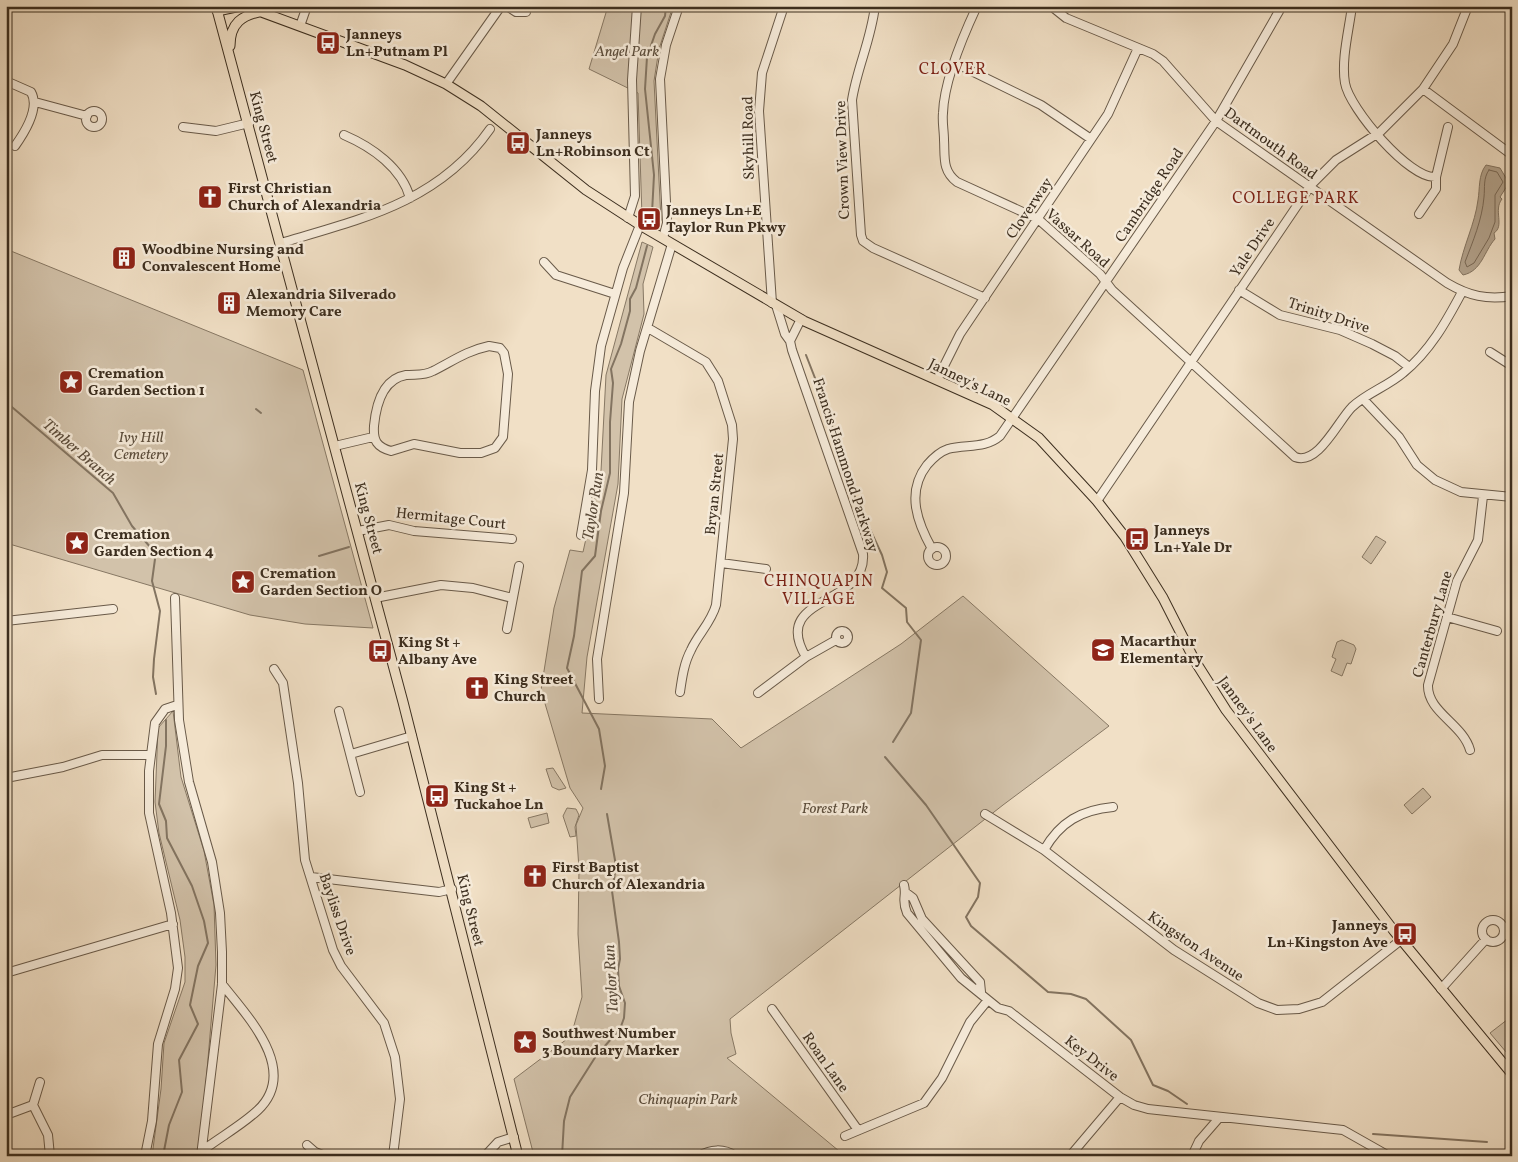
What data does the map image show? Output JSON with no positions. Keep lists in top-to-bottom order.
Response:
{
  "streets": {
    "main road": ["King Street", "Janney's Lane"],
    "street": [
      "Skyhill Road",
      "Dartmouth Road",
      "Crown View Drive",
      "Cambridge Road",
      "Cloverway",
      "Vassar Road",
      "Yale Drive",
      "Trinity Drive",
      "Francis Hammond Parkway",
      "Bryan Street",
      "Hermitage Court",
      "Canterbury Lane",
      "Bayliss Drive",
      "Kingston Avenue",
      "Key Drive",
      "Roan Lane"
    ]
  },
  "crossings": [
    ["King Street", "Janney's Lane"],
    ["King Street", "Hermitage Court"],
    ["Skyhill Road", "Janney's Lane"],
    ["Skyhill Road", "Francis Hammond Parkway"],
    ["Dartmouth Road", "Cambridge Road"],
    ["Dartmouth Road", "Cloverway"],
    ["Dartmouth Road", "Yale Drive"],
    ["Crown View Drive", "Cloverway"],
    ["Cambridge Road", "Vassar Road"],
    ["Cambridge Road", "Janney's Lane"],
    ["Cloverway", "Vassar Road"],
    ["Cloverway", "Janney's Lane"],
    ["Vassar Road", "Yale Drive"],
    ["Yale Drive", "Trinity Drive"],
    ["Yale Drive", "Janney's Lane"],
    ["Janney's Lane", "Francis Hammond Parkway"],
    ["Janney's Lane", "Kingston Avenue"]
  ],
  "districts": ["CLOVER", "COLLEGE PARK", "CHINQUAPIN VILLAGE"],
  "water": ["Timber Branch", "Taylor Run"],
  "parks": [
    "Angel Park",
    "Ivy Hill Cemetery",
    "Forest Park",
    "Chinquapin Park"
  ],
  "places": {
    "bus stop": [
      "Janneys Ln+Putnam Pl",
      "Janneys Ln+Robinson Ct",
      "Janneys Ln+E Taylor Run Pkwy",
      "Janneys Ln+Yale Dr",
      "King St + Albany Ave",
      "King St + Tuckahoe Ln",
      "Janneys Ln+Kingston Ave"
    ],
    "church": ["First Christian Church of Alexandria", "King Street Church", "First Baptist Church of Alexandria"],
    "building": ["Woodbine Nursing and Convalescent Home", "Alexandria Silverado Memory Care"],
    "place": [
      "Cremation Garden Section 1",
      "Cremation Garden Section 4",
      "Cremation Garden Section O",
      "Southwest Number 3 Boundary Marker"
    ],
    "school or university": ["Macarthur Elementary"]
  }
}
